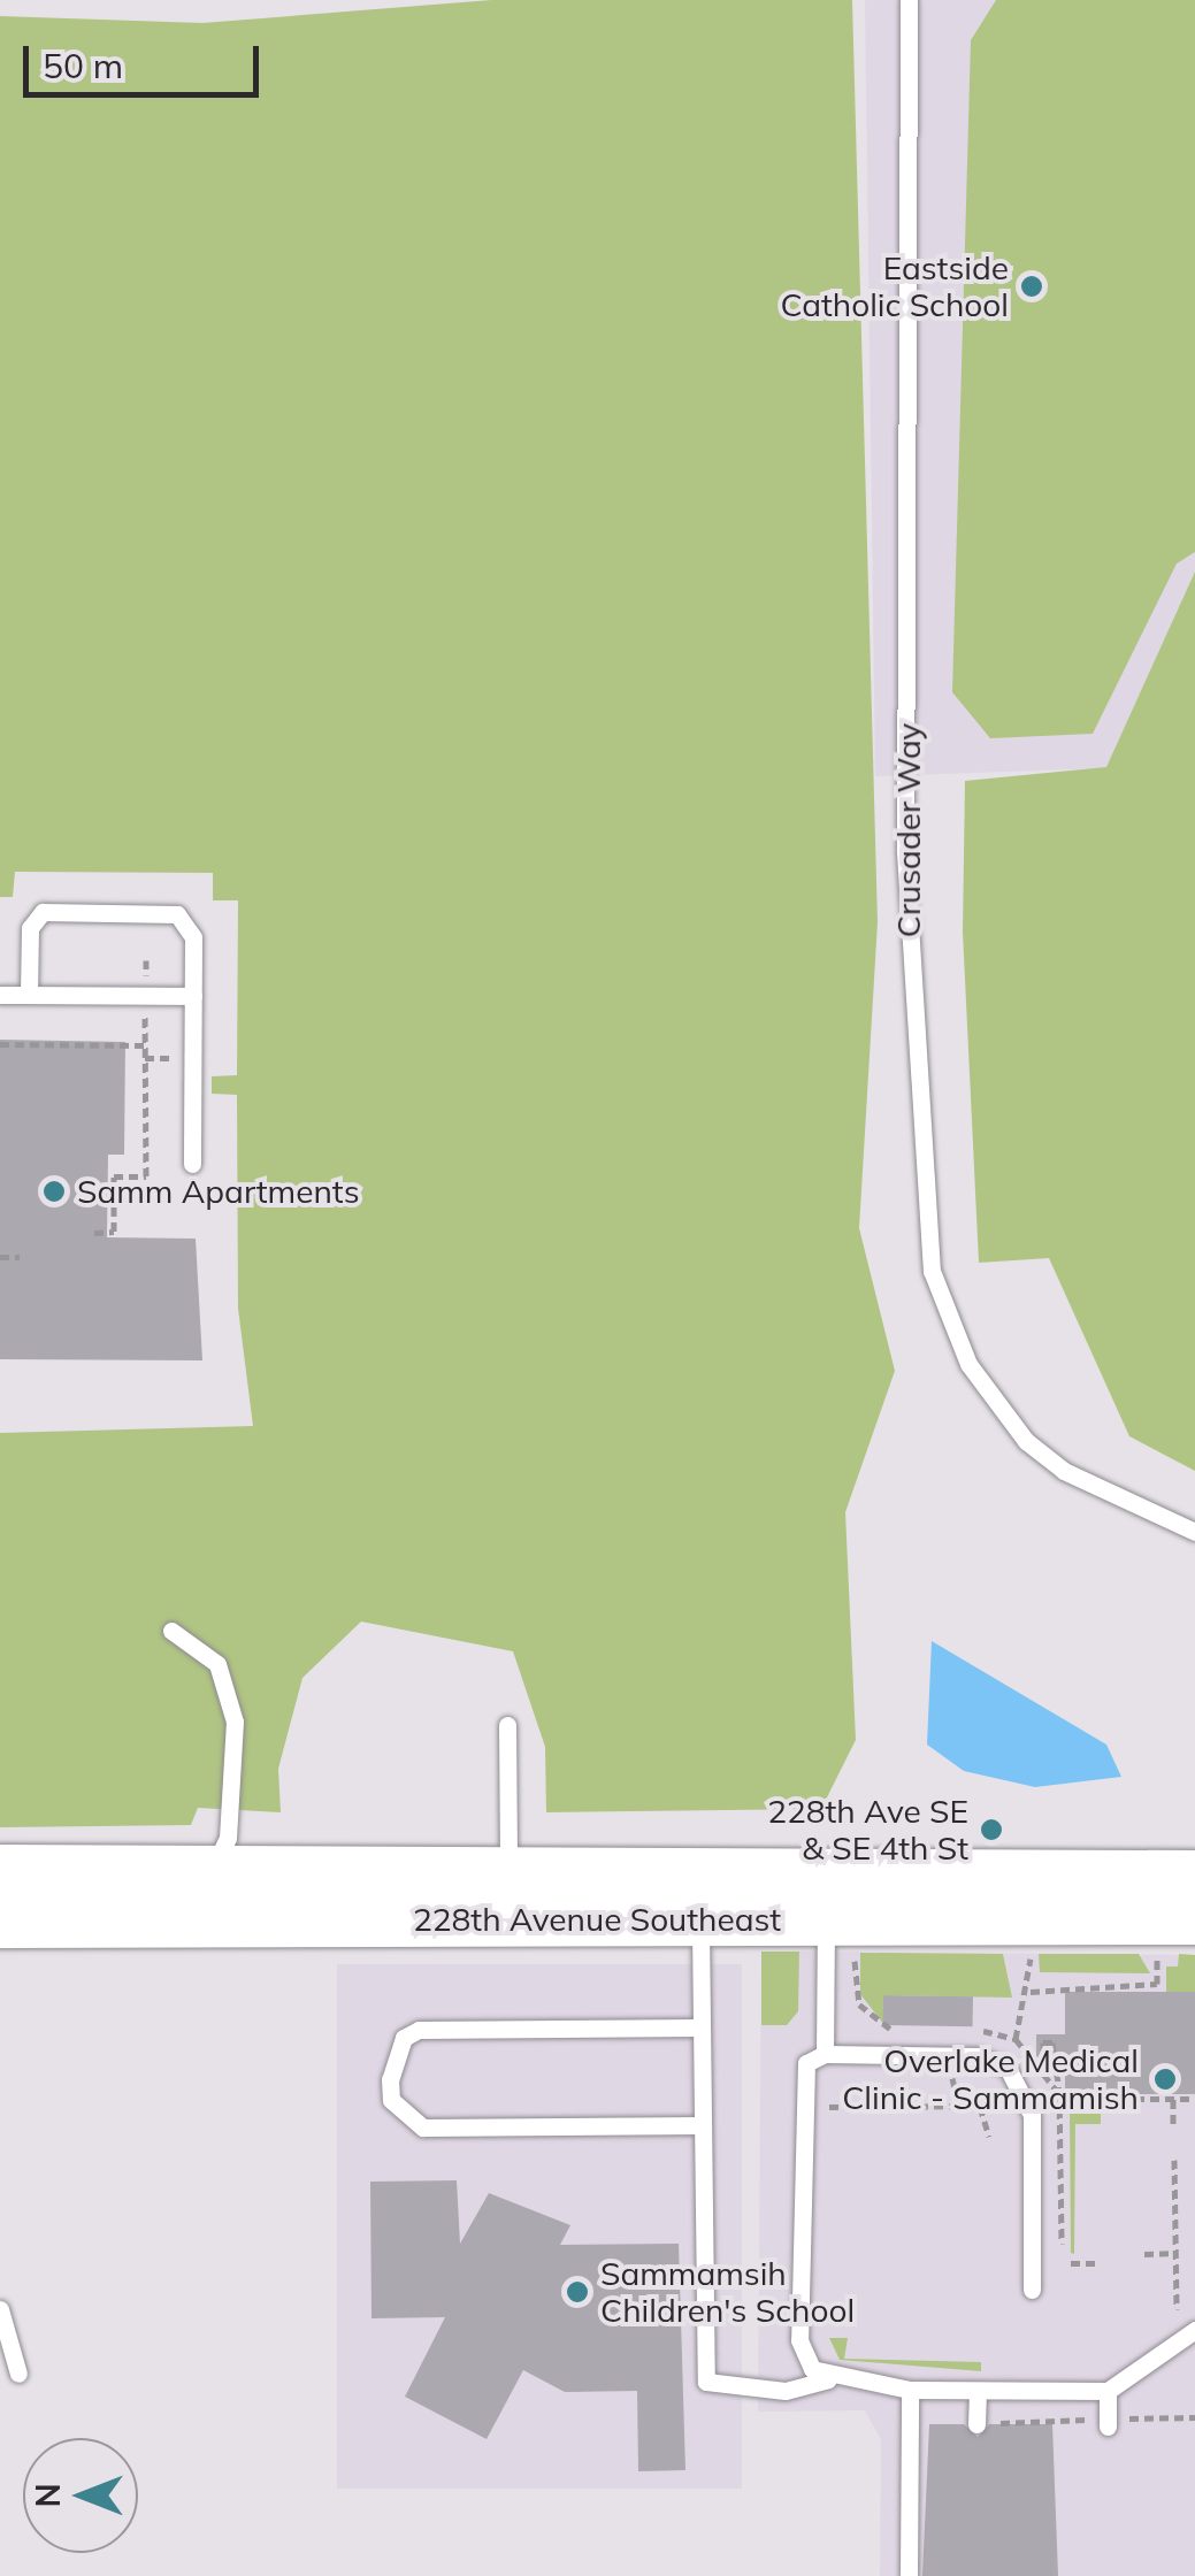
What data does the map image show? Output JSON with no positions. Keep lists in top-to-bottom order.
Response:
{
  "streets": {
    "main road": ["228th Avenue Southeast"],
    "lane": ["Crusader Way"]
  },
  "places": [
    "Eastside Catholic School",
    "Samm Apartments",
    "228th Ave SE & SE 4th St",
    "Overlake Medical Clinic - Sammamish",
    "Sammamsih Children's School"
  ],
  "scale_bar": "50 m",
  "north": "left"
}
